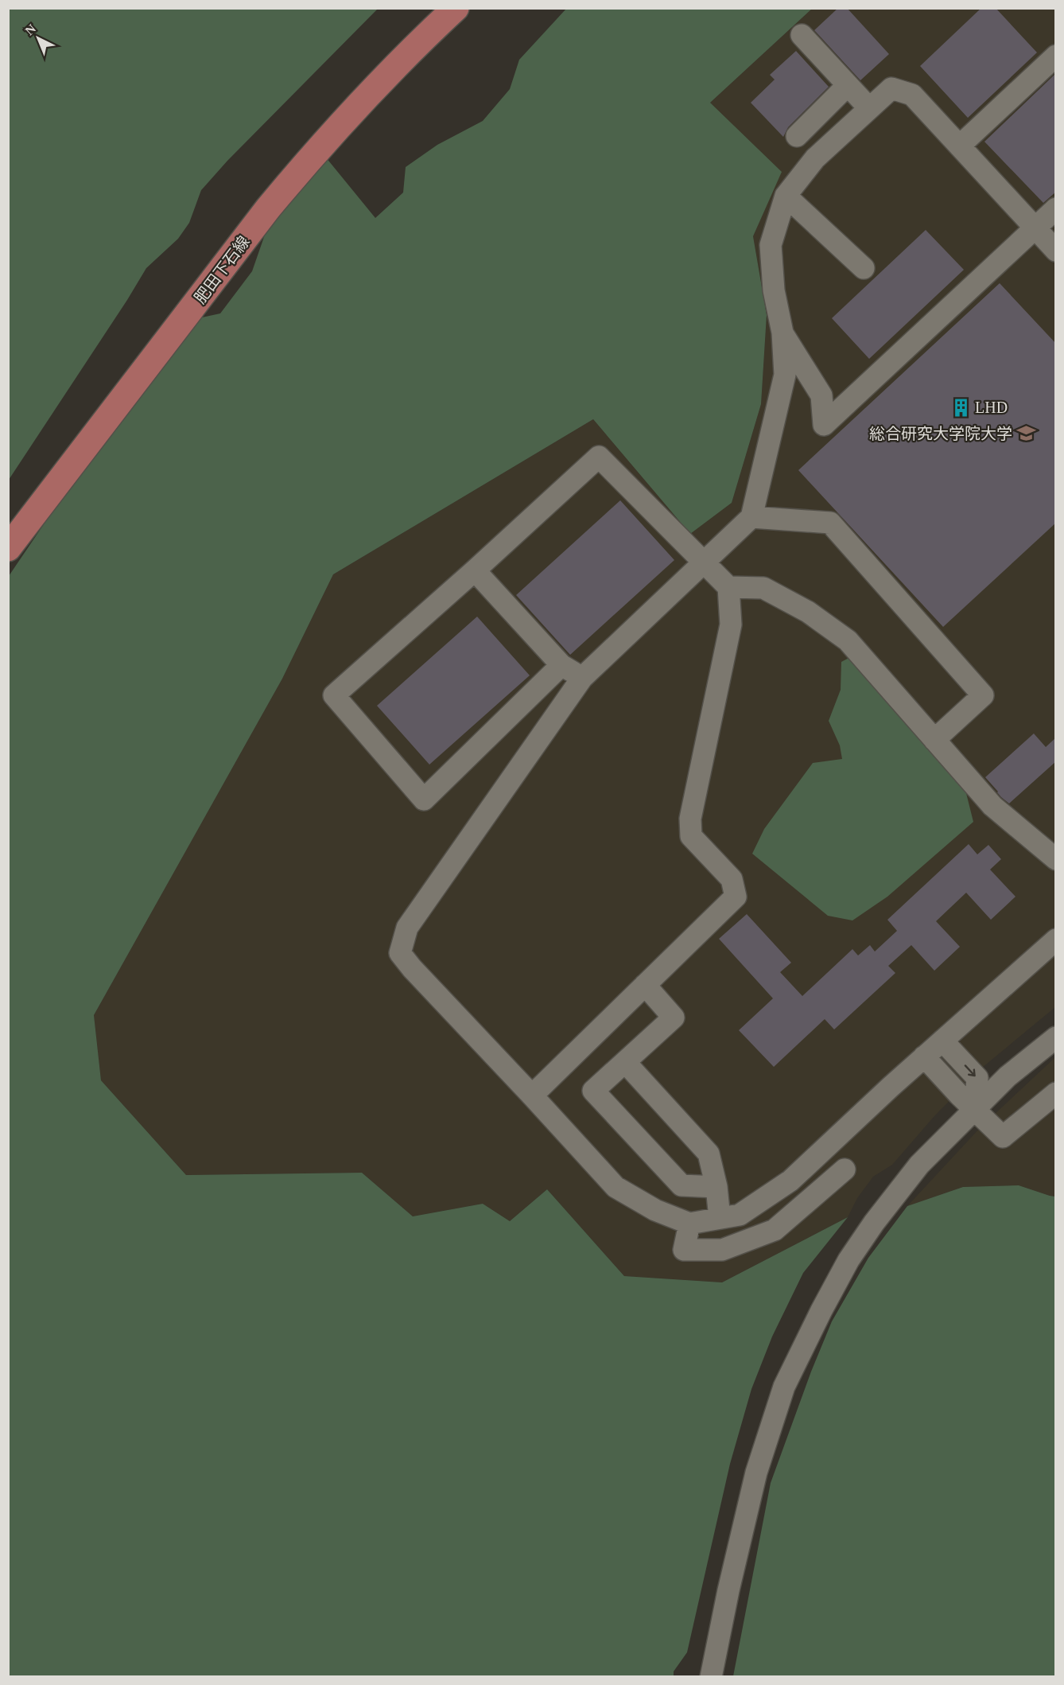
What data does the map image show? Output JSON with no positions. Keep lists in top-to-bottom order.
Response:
{
  "streets": {
    "main road": ["肥田下石線"]
  },
  "places": {
    "building": ["LHD"],
    "school or university": ["総合研究大学院大学"]
  },
  "north": "top left"
}
